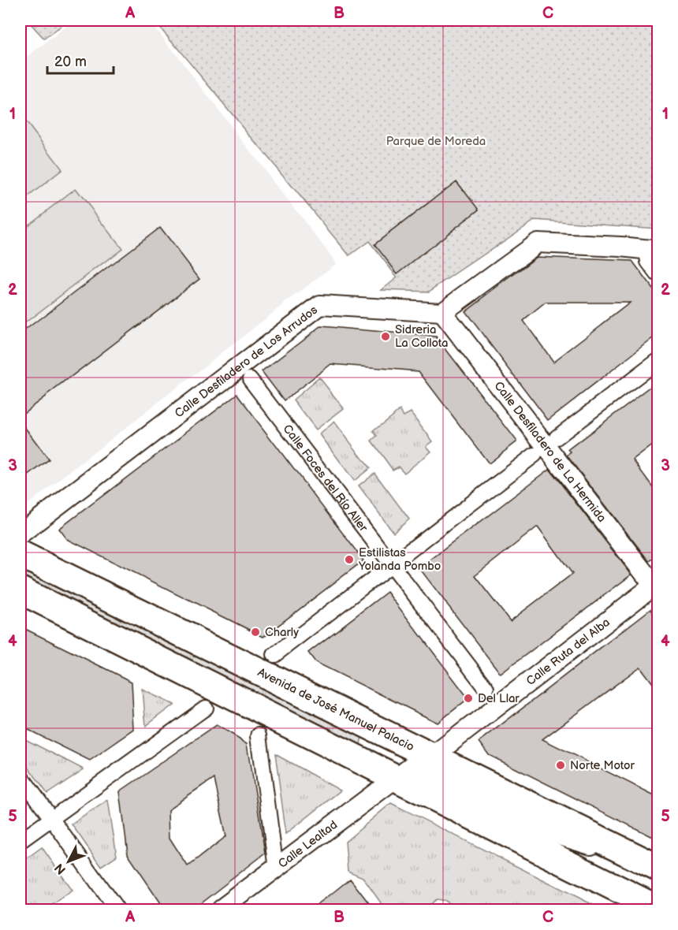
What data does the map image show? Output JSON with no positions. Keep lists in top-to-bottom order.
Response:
{
  "streets": {
    "main road": ["Avenida de José Manuel Palacio"],
    "street": [
      "Calle Desfiladero de Los Arrudos",
      "Calle Desfiladero de La Hermida",
      "Calle Foces del Río Aller",
      "Calle Ruta del Alba",
      "Calle Lealtad"
    ]
  },
  "crossings": [
    ["Calle Desfiladero de Los Arrudos", "Calle Desfiladero de La Hermida"],
    ["Calle Desfiladero de La Hermida", "Calle Ruta del Alba"],
    ["Calle Ruta del Alba", "Avenida de José Manuel Palacio"],
    ["Avenida de José Manuel Palacio", "Calle Lealtad"]
  ],
  "parks": ["Parque de Moreda"],
  "places": [
    "Sidreria La Collota",
    "Estilistas Yolanda Pombo",
    "Charly",
    "Del Llar",
    "Norte Motor"
  ],
  "scale_bar": "20 m",
  "north": "bottom left",
  "grid": {
    "columns": ["A", "B", "C"],
    "rows": [
      "1",
      "2",
      "3",
      "4",
      "5"
    ]
  }
}
